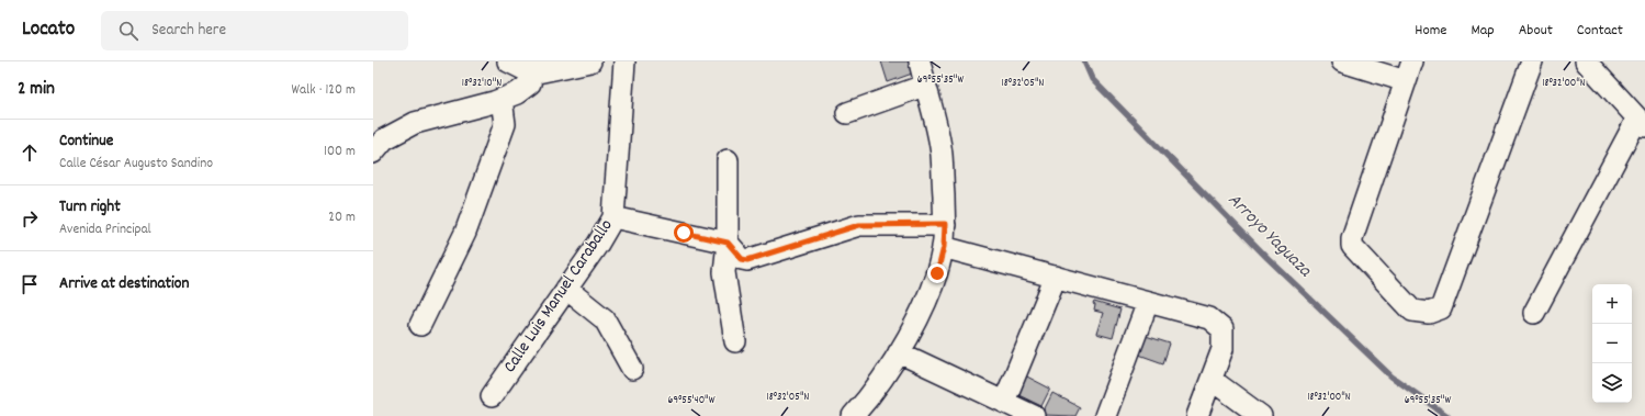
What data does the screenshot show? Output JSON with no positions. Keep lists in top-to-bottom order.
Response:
{
  "streets": {
    "street": ["Calle Luis Manuel Caraballo"]
  },
  "water": ["Arroyo Yaguaza"],
  "page": {
    "header": "Locato",
    "search": "Search here",
    "nav": [
      "Home",
      "Map",
      "About",
      "Contact"
    ],
    "heading": ["2 min", "Walk · 120 m"],
    "list": [
      ["Continue", "Calle César Augusto Sandino", "100 m"],
      ["Turn right", "Avenida Principal", "20 m"],
      "Arrive at destination"
    ],
    "map_buttons": ["+", "−"]
  },
  "coordinates": [
    "69°55'35\"W",
    "18°32'10\"N",
    "18°32'05\"N",
    "18°32'00\"N",
    "69°55'40\"W"
  ]
}
